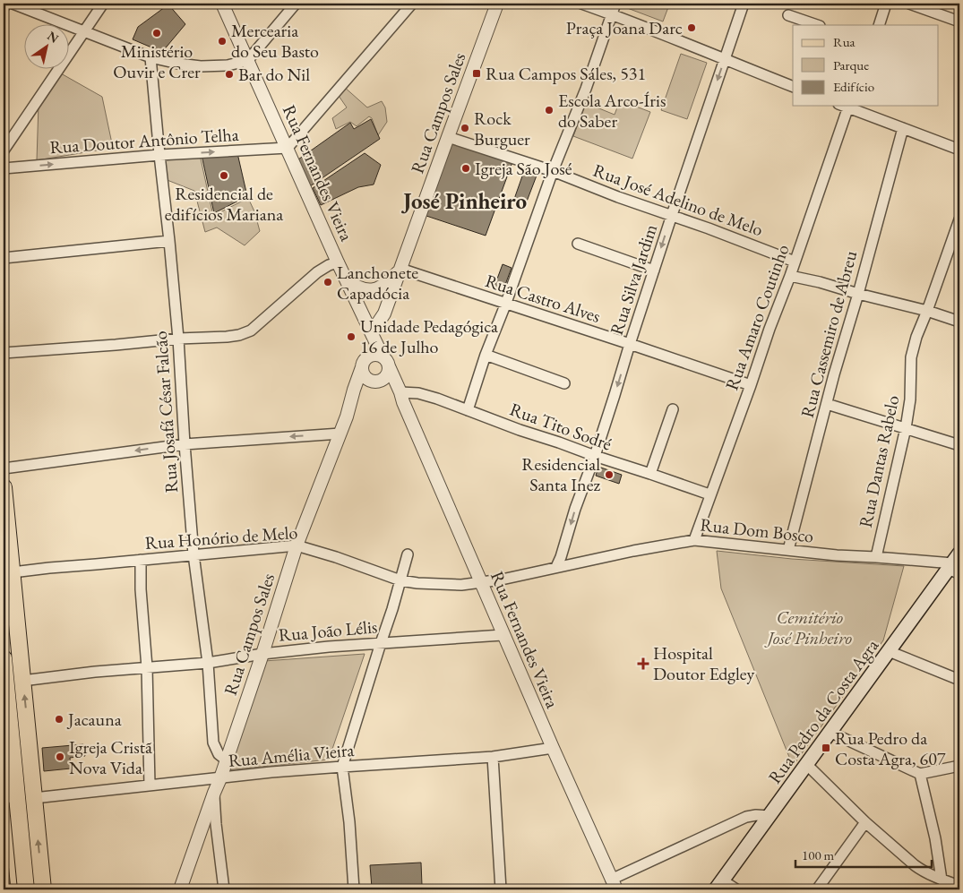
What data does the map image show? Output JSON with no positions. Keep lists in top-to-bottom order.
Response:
{
  "streets": {
    "main road": ["Rua Pedro da Costa Agra"],
    "street": [
      "Rua Campos Sales",
      "Rua Doutor Antônio Telha",
      "Rua Fernandes Vieira",
      "Rua José Adelino de Melo",
      "Rua Silva Jardim",
      "Rua Castro Alves",
      "Rua Amaro Coutinho",
      "Rua Cassemiro de Abreu",
      "Rua Josafá César Falcão",
      "Rua Tito Sodré",
      "Rua Dantas Rabelo",
      "Rua Dom Bosco",
      "Rua Honório de Melo",
      "Rua João Lélis",
      "Rua Amélia Vieira"
    ]
  },
  "crossings": [
    ["Rua Campos Sales", "Rua Fernandes Vieira"],
    ["Rua Campos Sales", "Rua José Adelino de Melo"],
    ["Rua Campos Sales", "Rua Castro Alves"],
    ["Rua Campos Sales", "Rua Josafá César Falcão"],
    ["Rua Campos Sales", "Rua Honório de Melo"],
    ["Rua Campos Sales", "Rua João Lélis"],
    ["Rua Campos Sales", "Rua Amélia Vieira"],
    ["Rua Doutor Antônio Telha", "Rua Fernandes Vieira"],
    ["Rua Doutor Antônio Telha", "Rua Josafá César Falcão"],
    ["Rua Fernandes Vieira", "Rua Tito Sodré"],
    ["Rua Fernandes Vieira", "Rua Dom Bosco"],
    ["Rua Fernandes Vieira", "Rua Honório de Melo"],
    ["Rua Fernandes Vieira", "Rua João Lélis"],
    ["Rua Fernandes Vieira", "Rua Amélia Vieira"],
    ["Rua José Adelino de Melo", "Rua Silva Jardim"],
    ["Rua José Adelino de Melo", "Rua Amaro Coutinho"],
    ["Rua Silva Jardim", "Rua Castro Alves"],
    ["Rua Silva Jardim", "Rua Tito Sodré"],
    ["Rua Silva Jardim", "Rua Dom Bosco"],
    ["Rua Castro Alves", "Rua Amaro Coutinho"],
    ["Rua Amaro Coutinho", "Rua Tito Sodré"],
    ["Rua Amaro Coutinho", "Rua Dom Bosco"],
    ["Rua Cassemiro de Abreu", "Rua Dom Bosco"],
    ["Rua Josafá César Falcão", "Rua Honório de Melo"],
    ["Rua Josafá César Falcão", "Rua João Lélis"],
    ["Rua Dantas Rabelo", "Rua Dom Bosco"],
    ["Rua Dom Bosco", "Rua Honório de Melo"],
    ["Rua Dom Bosco", "Rua Pedro da Costa Agra"]
  ],
  "one_way": ["Rua Silva Jardim"],
  "districts": ["José Pinheiro"],
  "parks": ["Cemitério José Pinheiro"],
  "places": {
    "other": [
      "Praça Joana Darc",
      "Ministério Ouvir e Crer",
      "Mercearia do Seu Basto",
      "Bar do Nil",
      "Escola Arco-Íris do Saber",
      "Rock Burguer",
      "Igreja São José",
      "Residencial de edifícios Mariana",
      "Lanchonete Capadócia",
      "Unidade Pedagógica 16 de Julho",
      "Residencial Santa Inez",
      "Jacauna",
      "Igreja Cristã Nova Vida"
    ],
    "transit": ["Rua Campos Sáles, 531", "Rua Pedro da Costa Agra, 607"],
    "health": ["Hospital Doutor Edgley"]
  },
  "legend": ["Rua", "Parque", "Edifício"],
  "scale_bar": "100 m",
  "north": "top right"
}
